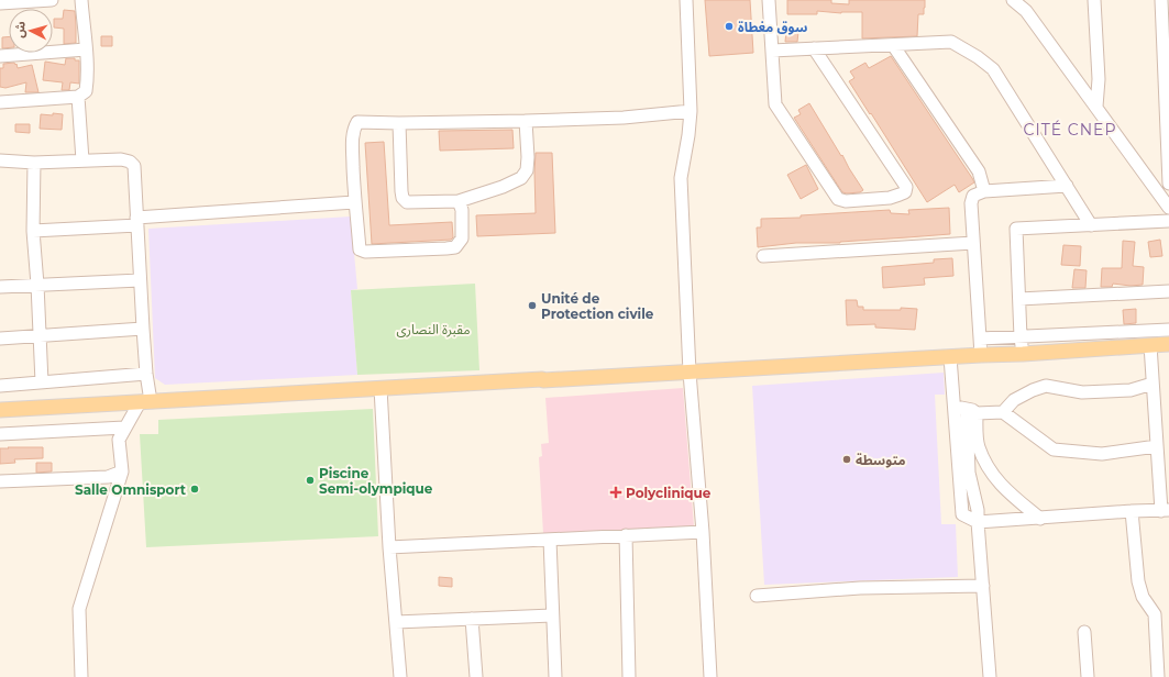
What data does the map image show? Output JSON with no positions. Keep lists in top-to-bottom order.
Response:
{
  "districts": ["CITÉ CNEP"],
  "parks": ["مقبرة النصارى"],
  "places": {
    "other": [
      "سوق مغطاة",
      "Unité de Protection civile",
      "متوسطة",
      "Piscine Semi-olympique",
      "Salle Omnisport"
    ],
    "health": ["Polyclinique"]
  },
  "north": "left"
}
